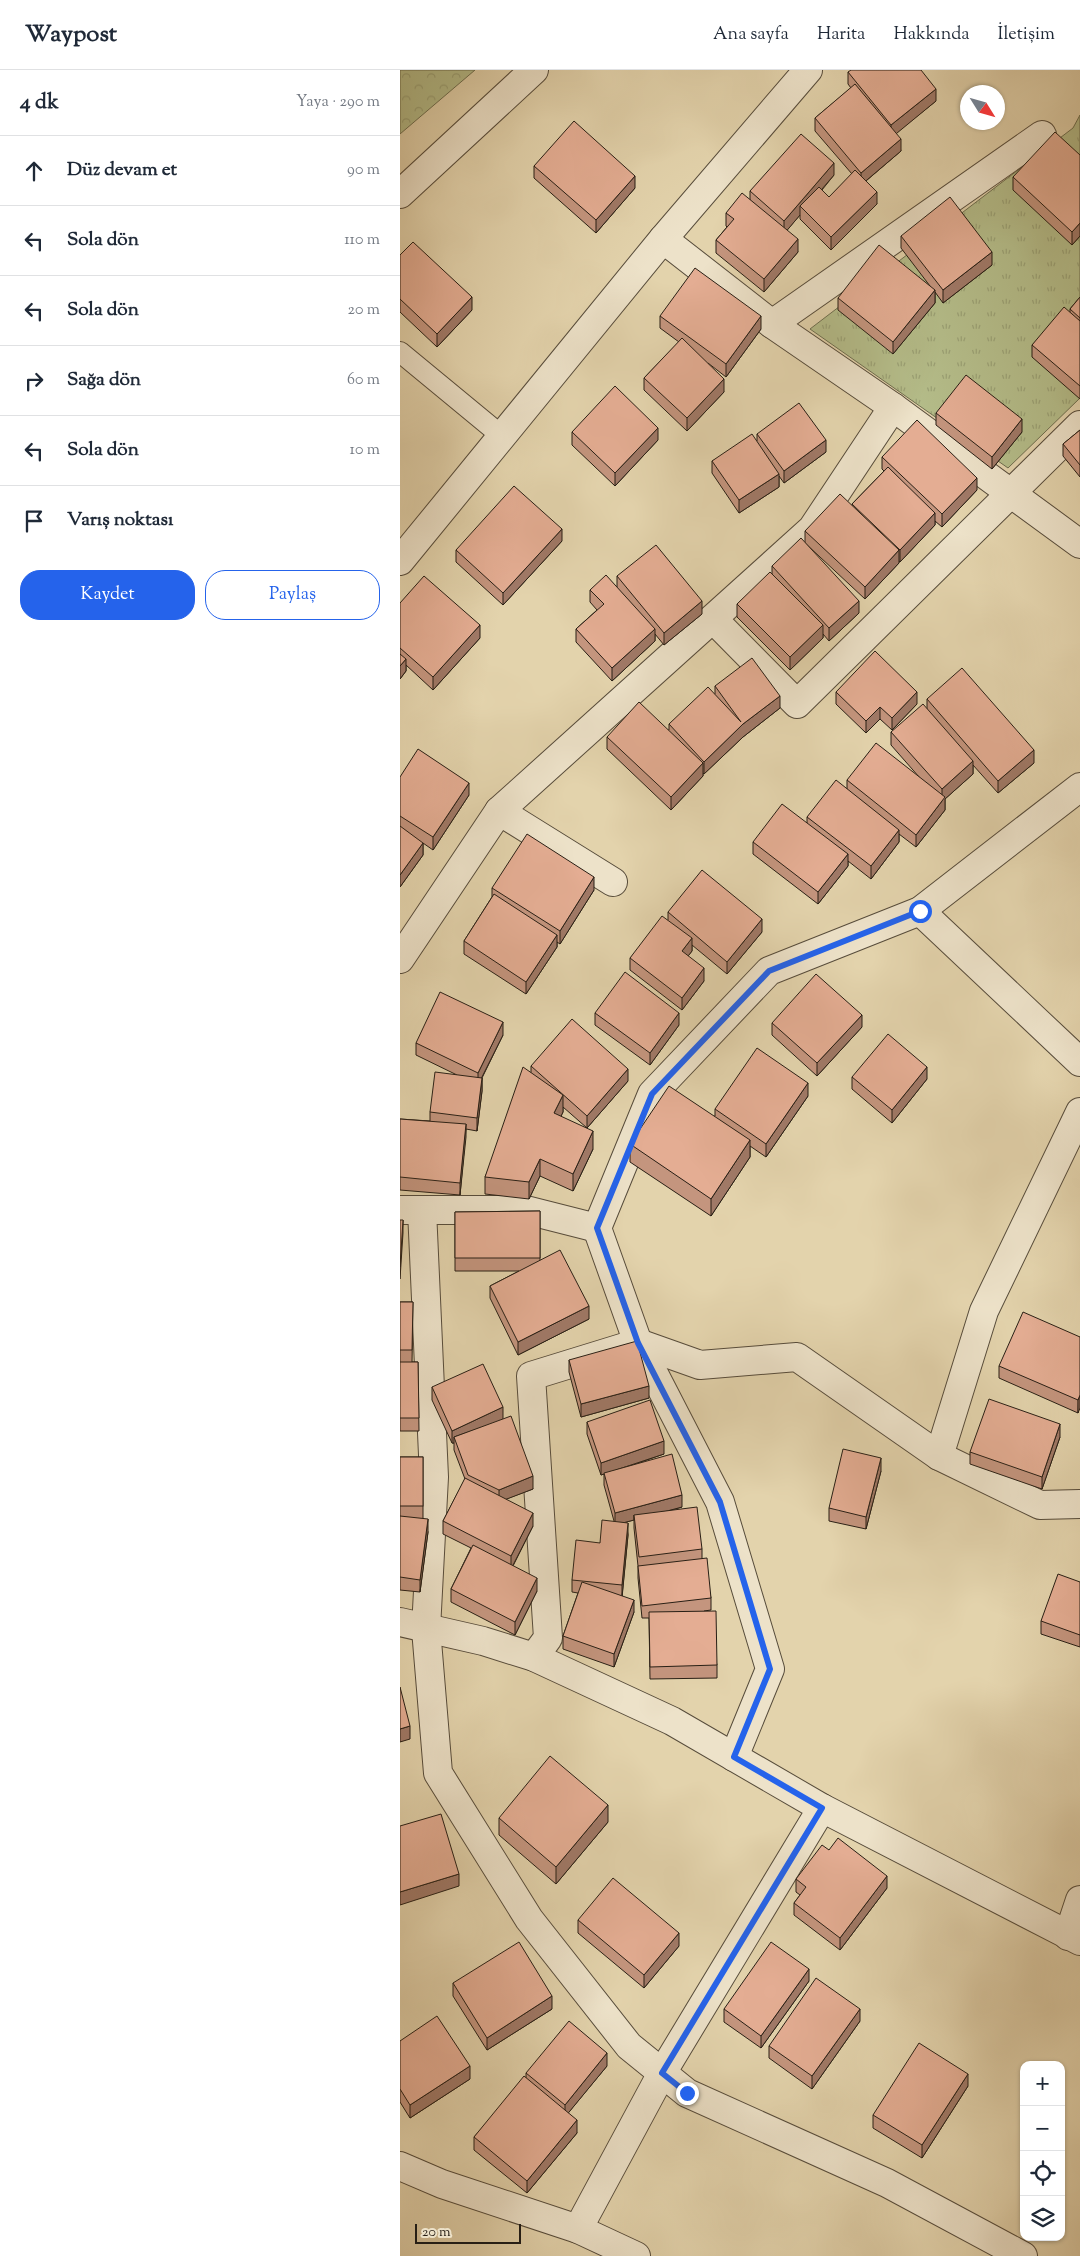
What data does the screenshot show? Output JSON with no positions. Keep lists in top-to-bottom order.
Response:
{
  "scale_bar": "20 m",
  "north": "bottom right",
  "page": {
    "header": "Waypost",
    "nav": [
      "Ana sayfa",
      "Harita",
      "Hakkında",
      "İletişim"
    ],
    "heading": ["4 dk", "Yaya · 290 m"],
    "list": [
      ["Düz devam et", "90 m"],
      ["Sola dön", "110 m"],
      ["Sola dön", "20 m"],
      ["Sağa dön", "60 m"],
      ["Sola dön", "10 m"],
      "Varış noktası"
    ],
    "buttons": ["Kaydet", "Paylaş"],
    "map_buttons": ["+", "−"],
    "scale": "20 m"
  }
}
